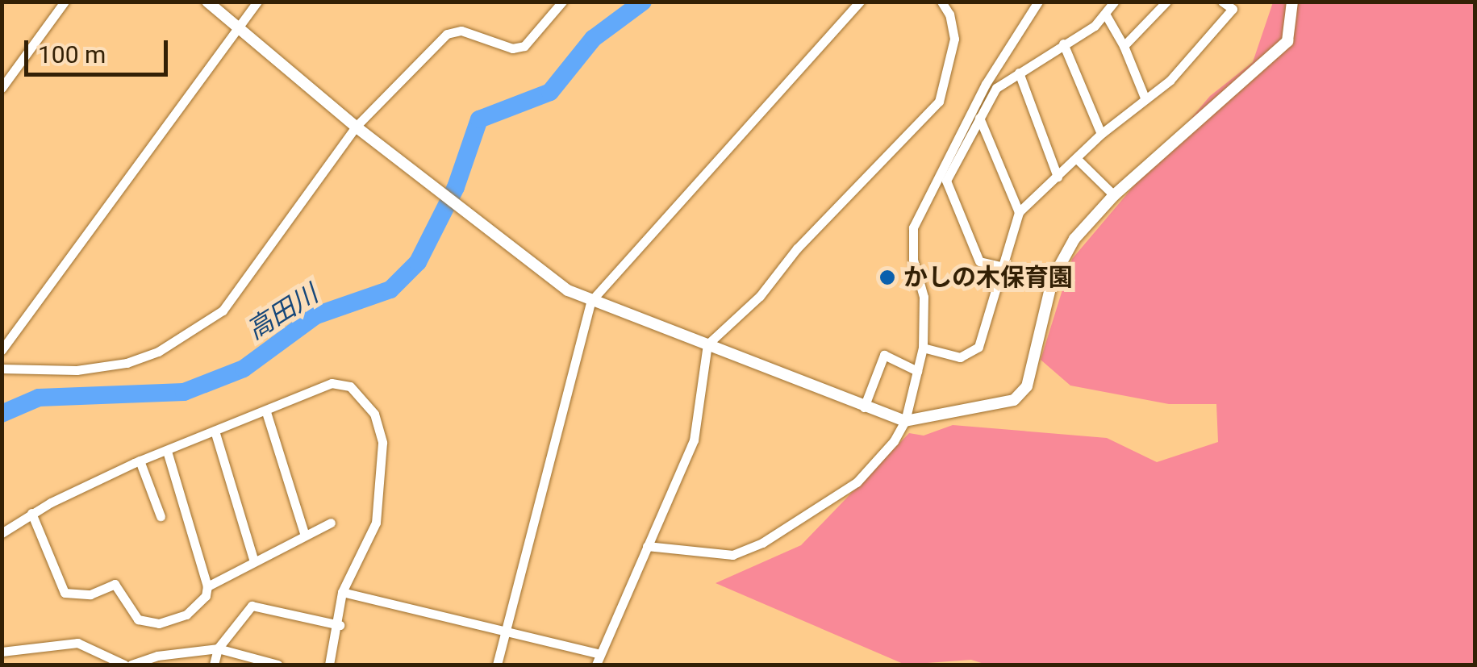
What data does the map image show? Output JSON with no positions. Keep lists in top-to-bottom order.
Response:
{
  "water": ["高田川"],
  "places": ["かしの木保育園"],
  "scale_bar": "100 m"
}
